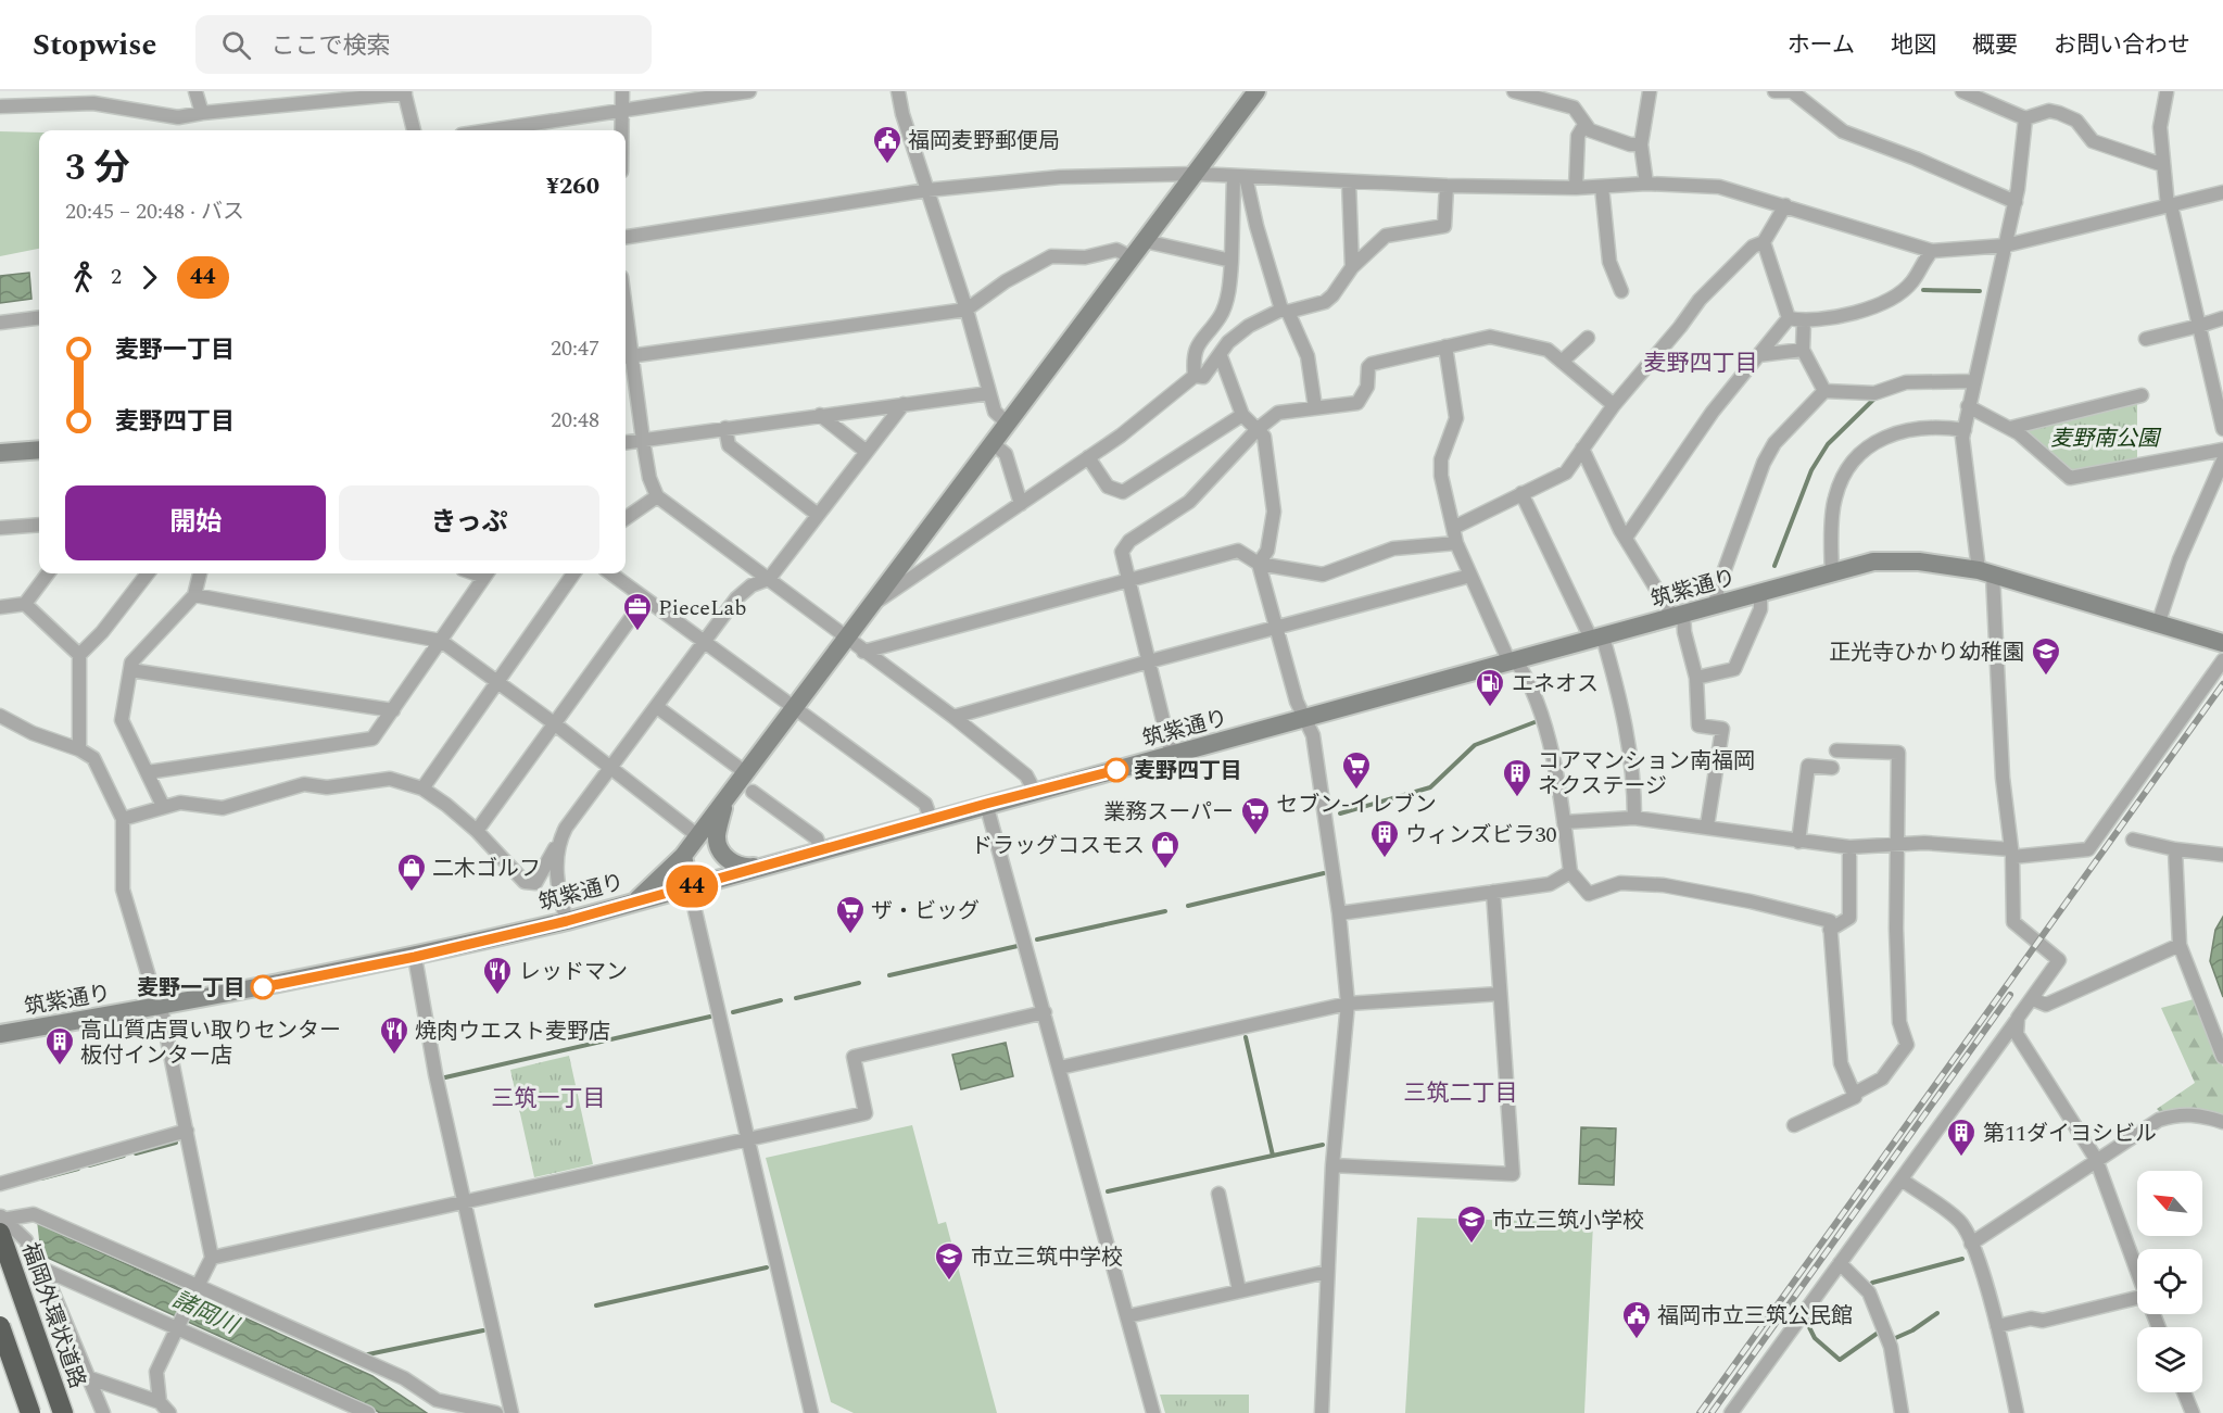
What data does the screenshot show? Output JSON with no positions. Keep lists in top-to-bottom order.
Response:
{
  "streets": {
    "highway": ["福岡外環状道路"],
    "street": ["筑紫通り"]
  },
  "districts": ["麦野四丁目", "三筑二丁目", "三筑一丁目"],
  "water": ["諸岡川"],
  "parks": ["麦野南公園"],
  "places": {
    "public building": ["福岡麦野郵便局", "福岡市立三筑公民館"],
    "office": ["PieceLab"],
    "school or university": ["正光寺ひかり幼稚園", "市立三筑小学校", "市立三筑中学校"],
    "fuel station": ["エネオス"],
    "other": ["麦野四丁目", "麦野一丁目"],
    "supermarket": ["セブン-イレブン", "業務スーパー", "ザ・ビッグ"],
    "building": [
      "コアマンション南福岡 ネクステージ",
      "ウィンズビラ30",
      "高山質店買い取りセンター 板付インター店",
      "第11ダイヨシビル"
    ],
    "shop": ["ドラッグコスモス", "二木ゴルフ"],
    "restaurant": ["レッドマン", "焼肉ウエスト麦野店"]
  },
  "lines": ["bus line 44"],
  "north": "top left",
  "page": {
    "header": "Stopwise",
    "search": "ここで検索",
    "nav": [
      "ホーム",
      "地図",
      "概要",
      "お問い合わせ"
    ],
    "on_map": "44",
    "heading": ["3 分", "20:45 – 20:48 · バス", "¥260"],
    "legs": ["2", "44"],
    "list": [
      {
        "name": "麦野一丁目",
        "value": "20:47"
      },
      {
        "name": "麦野四丁目",
        "value": "20:48"
      }
    ],
    "buttons": ["開始", "きっぷ"]
  }
}
